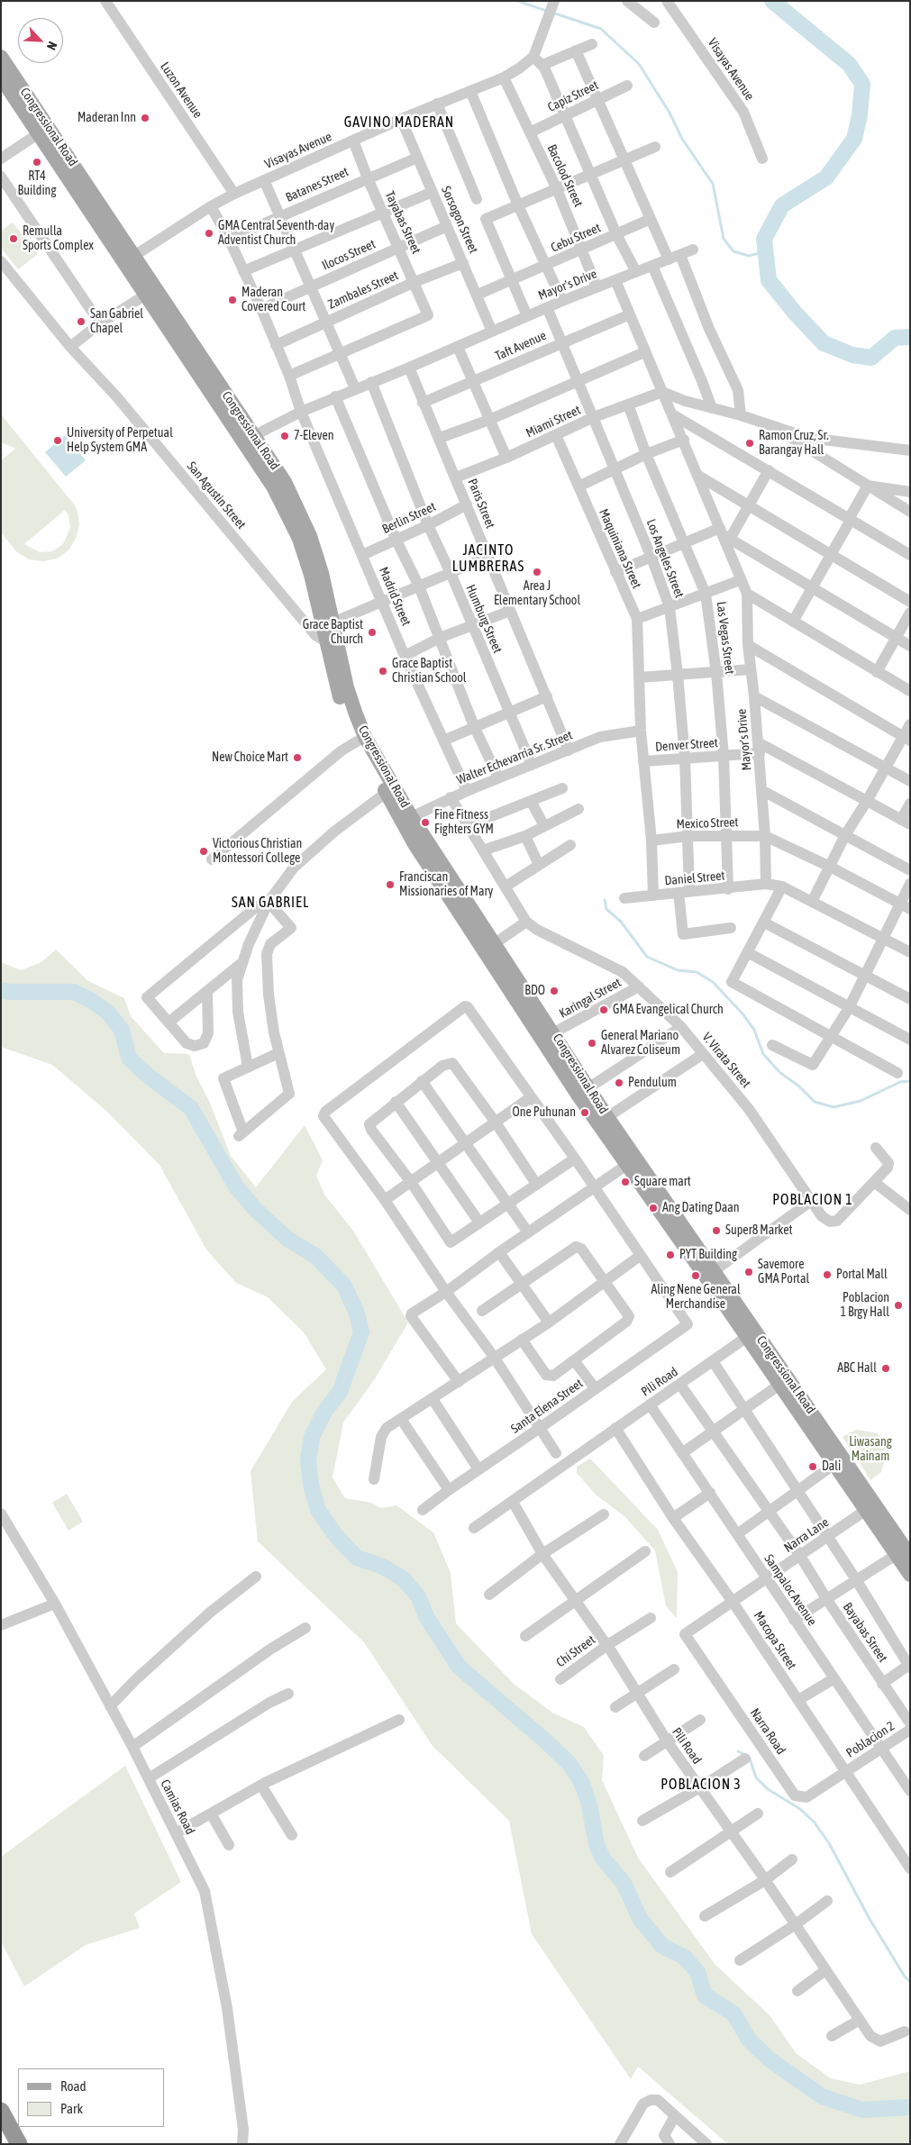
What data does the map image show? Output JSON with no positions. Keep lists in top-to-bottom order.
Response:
{
  "streets": {
    "main road": ["Congressional Road"],
    "street": [
      "Visayas Avenue",
      "Luzon Avenue",
      "Capiz Street",
      "Bacolod Street",
      "Batanes Street",
      "Sorsogon Street",
      "Tayabas Street",
      "Cebu Street",
      "Ilocos Street",
      "Mayor's Drive",
      "Zambales Street",
      "Taft Avenue",
      "Miami Street",
      "San Agustin Street",
      "Paris Street",
      "Berlin Street",
      "Maquiniana Street",
      "Los Angeles Street",
      "Madrid Street",
      "Humburg Street",
      "Las Vegas Street",
      "Denver Street",
      "Walter Echevarria Sr. Street",
      "Mexico Street",
      "Daniel Street",
      "Karingal Street",
      "V. Virata Street",
      "Pili Road",
      "Santa Elena Street",
      "Narra Lane",
      "Sampaloc Avenue",
      "Bayabas Street",
      "Macopa Street",
      "Chi Street",
      "Narra Road",
      "Poblacion 2",
      "Camias Road"
    ]
  },
  "crossings": [
    ["Visayas Avenue", "Luzon Avenue"],
    ["Visayas Avenue", "Congressional Road"],
    ["Visayas Avenue", "Bacolod Street"],
    ["Visayas Avenue", "Sorsogon Street"],
    ["Visayas Avenue", "Tayabas Street"],
    ["Capiz Street", "Bacolod Street"],
    ["Congressional Road", "Mayor's Drive"],
    ["Congressional Road", "San Agustin Street"],
    ["Congressional Road", "Walter Echevarria Sr. Street"],
    ["Congressional Road", "Karingal Street"],
    ["Congressional Road", "Pili Road"],
    ["Congressional Road", "Narra Lane"],
    ["Bacolod Street", "Cebu Street"],
    ["Bacolod Street", "Mayor's Drive"],
    ["Batanes Street", "Sorsogon Street"],
    ["Batanes Street", "Tayabas Street"],
    ["Sorsogon Street", "Cebu Street"],
    ["Sorsogon Street", "Ilocos Street"],
    ["Sorsogon Street", "Mayor's Drive"],
    ["Sorsogon Street", "Zambales Street"],
    ["Tayabas Street", "Ilocos Street"],
    ["Tayabas Street", "Zambales Street"],
    ["Mayor's Drive", "Taft Avenue"],
    ["Mayor's Drive", "Miami Street"],
    ["Mayor's Drive", "Paris Street"],
    ["Mayor's Drive", "Los Angeles Street"],
    ["Mayor's Drive", "Madrid Street"],
    ["Mayor's Drive", "Humburg Street"],
    ["Mayor's Drive", "Denver Street"],
    ["Mayor's Drive", "Mexico Street"],
    ["Mayor's Drive", "Daniel Street"],
    ["Taft Avenue", "Paris Street"],
    ["Taft Avenue", "Los Angeles Street"],
    ["Miami Street", "Paris Street"],
    ["Miami Street", "Maquiniana Street"],
    ["Miami Street", "Los Angeles Street"],
    ["Miami Street", "Las Vegas Street"],
    ["Paris Street", "Berlin Street"],
    ["Paris Street", "Walter Echevarria Sr. Street"],
    ["Berlin Street", "Madrid Street"],
    ["Berlin Street", "Humburg Street"],
    ["Maquiniana Street", "Denver Street"],
    ["Maquiniana Street", "Walter Echevarria Sr. Street"],
    ["Maquiniana Street", "Mexico Street"],
    ["Maquiniana Street", "Daniel Street"],
    ["Los Angeles Street", "Denver Street"],
    ["Los Angeles Street", "Mexico Street"],
    ["Los Angeles Street", "Daniel Street"],
    ["Madrid Street", "Walter Echevarria Sr. Street"],
    ["Humburg Street", "Walter Echevarria Sr. Street"],
    ["Las Vegas Street", "Denver Street"],
    ["Las Vegas Street", "Mexico Street"],
    ["Las Vegas Street", "Daniel Street"],
    ["Karingal Street", "V. Virata Street"],
    ["Pili Road", "Sampaloc Avenue"],
    ["Pili Road", "Bayabas Street"],
    ["Pili Road", "Macopa Street"],
    ["Pili Road", "Chi Street"],
    ["Narra Lane", "Sampaloc Avenue"],
    ["Narra Lane", "Bayabas Street"],
    ["Narra Lane", "Macopa Street"],
    ["Narra Lane", "Narra Road"],
    ["Sampaloc Avenue", "Poblacion 2"],
    ["Macopa Street", "Narra Road"],
    ["Macopa Street", "Poblacion 2"],
    ["Narra Road", "Poblacion 2"]
  ],
  "districts": [
    "GAVINO MADERAN",
    "JACINTO LUMBRERAS",
    "SAN GABRIEL",
    "POBLACION 1",
    "POBLACION 3"
  ],
  "parks": ["Liwasang Mainam"],
  "places": [
    "Maderan Inn",
    "RT4 Building",
    "GMA Central Seventh-day Adventist Church",
    "Remulla Sports Complex",
    "Maderan Covered Court",
    "San Gabriel Chapel",
    "7-Eleven",
    "University of Perpetual Help System GMA",
    "Ramon Cruz, Sr. Barangay Hall",
    "Area J Elementary School",
    "Grace Baptist Church",
    "Grace Baptist Christian School",
    "New Choice Mart",
    "Fine Fitness Fighters GYM",
    "Victorious Christian Montessori College",
    "Franciscan Missionaries of Mary",
    "BDO",
    "GMA Evangelical Church",
    "General Mariano Alvarez Coliseum",
    "Pendulum",
    "One Puhunan",
    "Square mart",
    "Ang Dating Daan",
    "Super8 Market",
    "PYT Building",
    "Savemore GMA Portal",
    "Portal Mall",
    "Aling Nene General Merchandise",
    "Poblacion 1 Brgy Hall",
    "ABC Hall",
    "Dali"
  ],
  "legend": ["Road", "Park"],
  "north": "bottom right"
}
